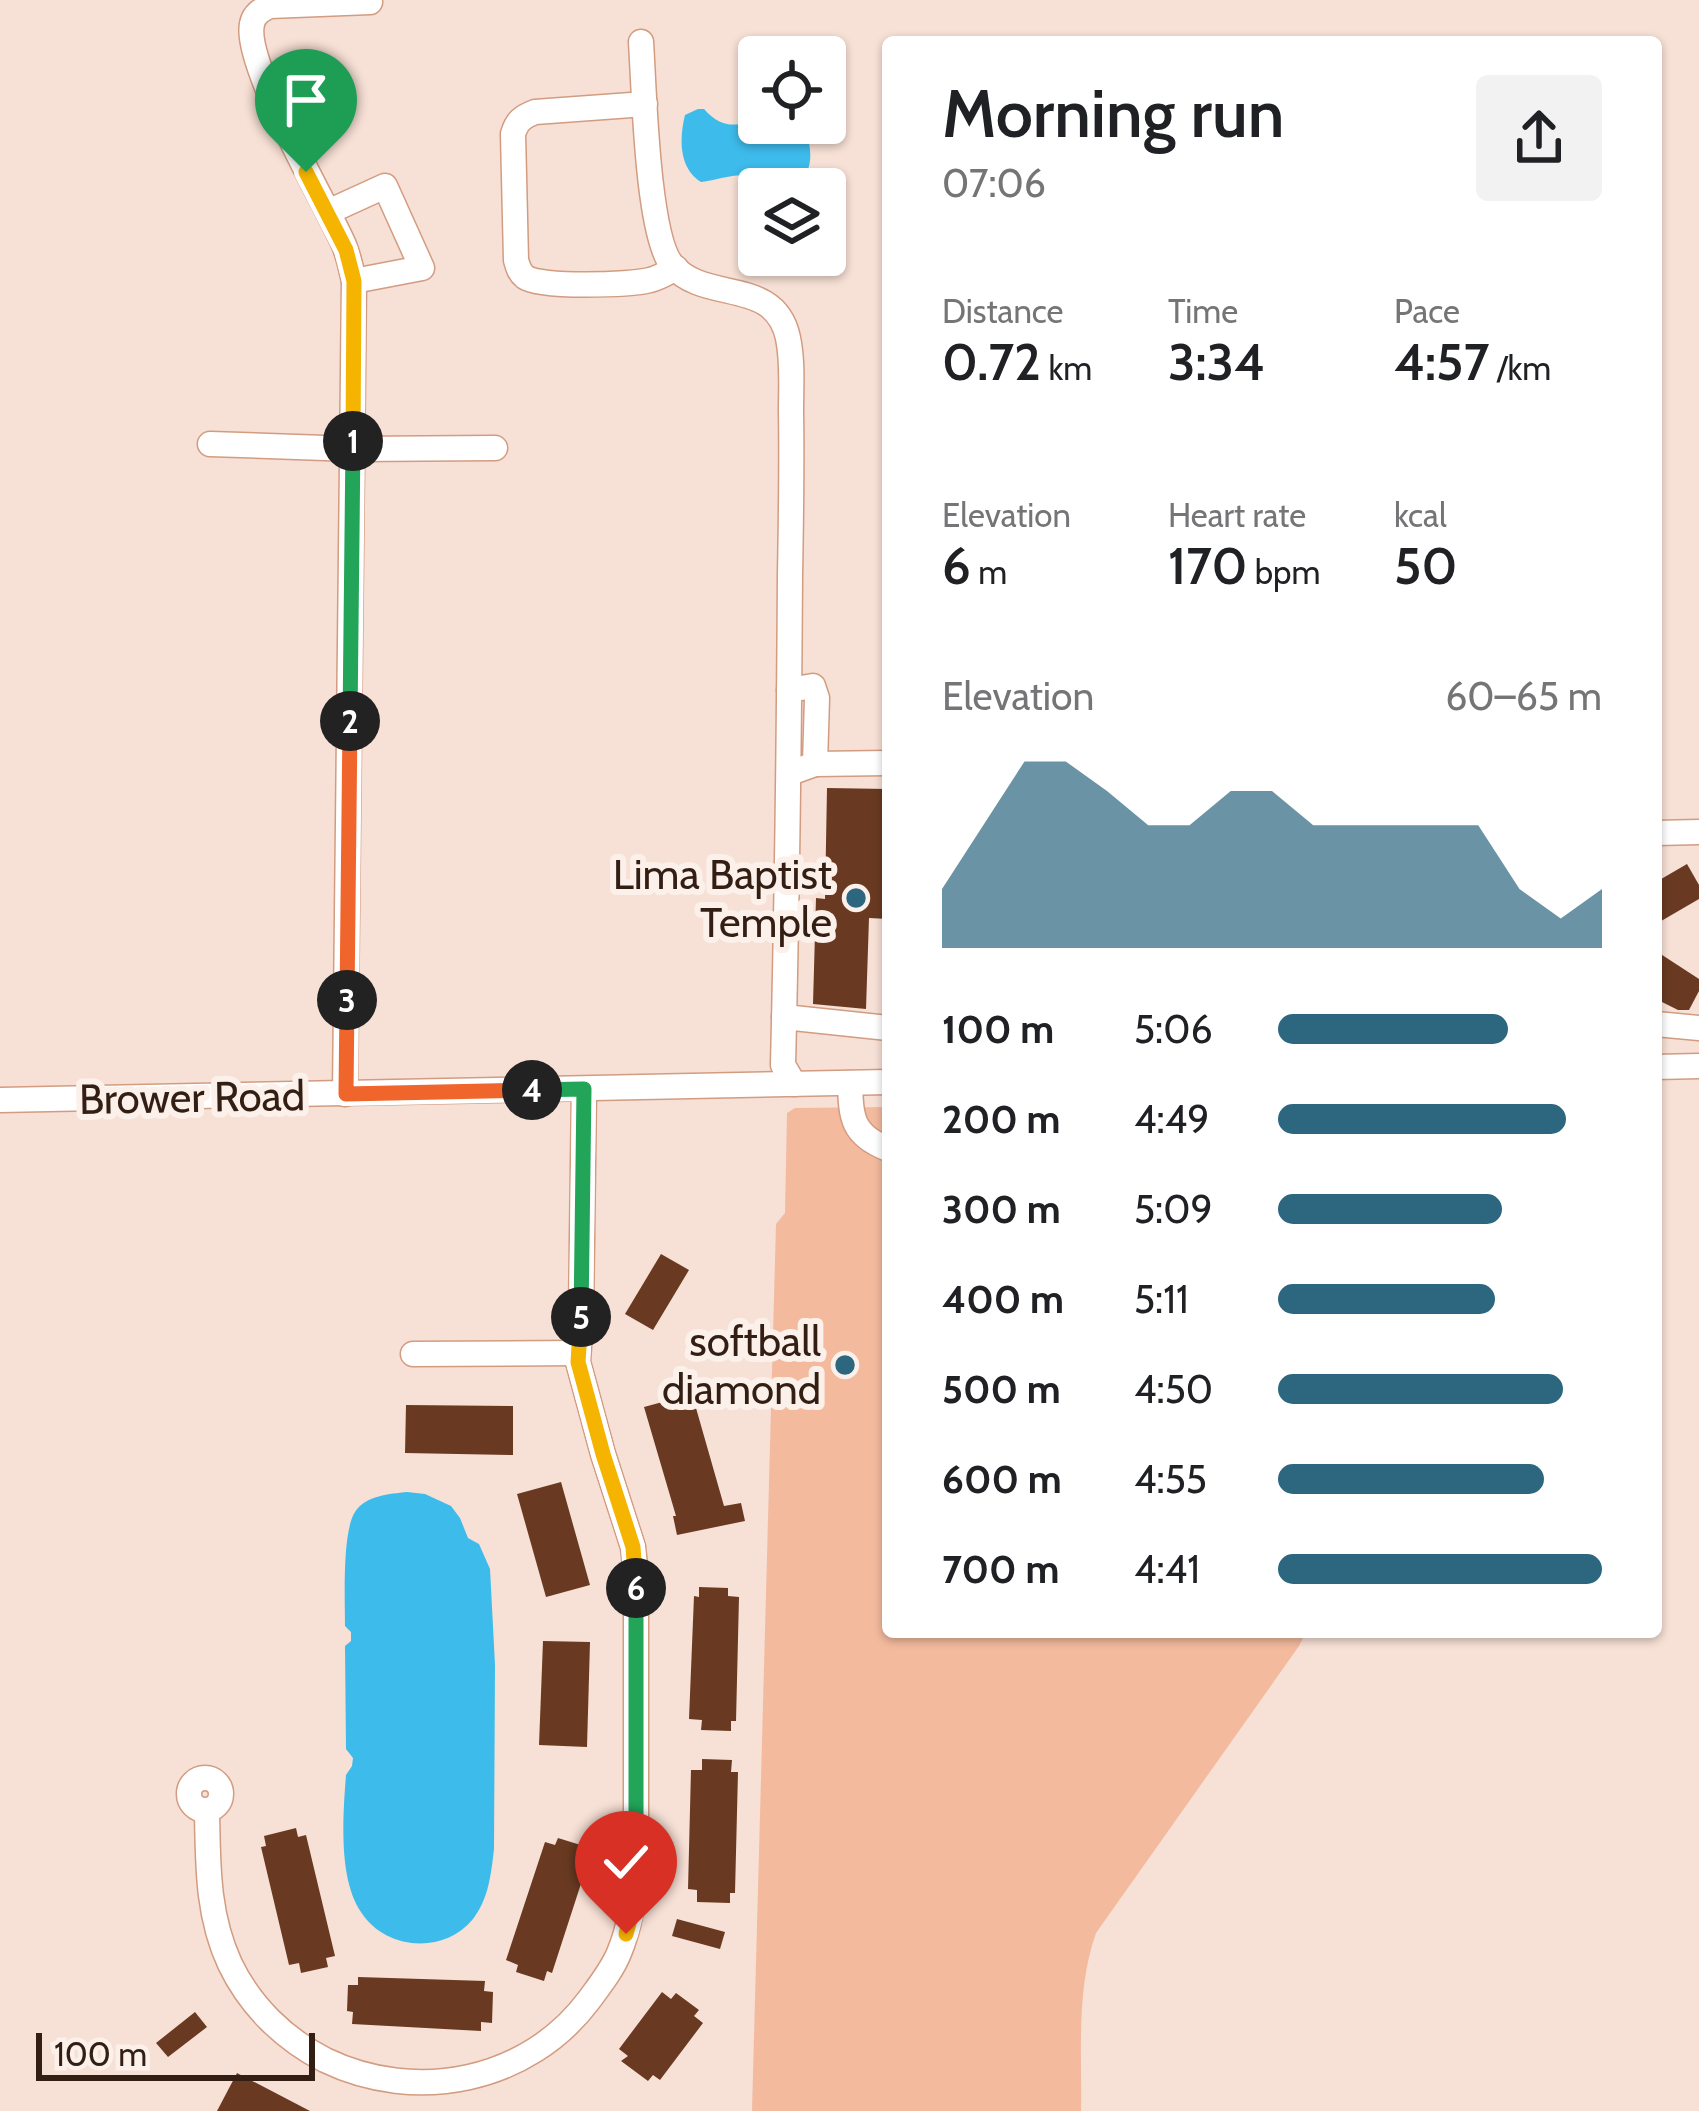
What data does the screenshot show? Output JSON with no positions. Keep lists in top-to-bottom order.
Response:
{
  "streets": {
    "street": ["Brower Road"]
  },
  "places": ["Lima Baptist Temple", "softball diamond"],
  "scale_bar": "100 m",
  "page": {
    "heading": ["Morning run", "07:06"],
    "stats": [
      ["Distance", "0.72 km"],
      ["Time", "3:34"],
      ["Pace", "4:57 /km"],
      ["Elevation", "6 m"],
      ["Heart rate", "170 bpm"],
      ["kcal", "50"]
    ],
    "pins": [
      "1",
      "2",
      "3",
      "4",
      "5",
      "6"
    ],
    "chart": ["Elevation", "60–65 m"],
    "list": [
      {
        "name": "100 m",
        "note": "5:06"
      },
      {
        "name": "200 m",
        "note": "4:49"
      },
      {
        "name": "300 m",
        "note": "5:09"
      },
      {
        "name": "400 m",
        "note": "5:11"
      },
      {
        "name": "500 m",
        "note": "4:50"
      },
      {
        "name": "600 m",
        "note": "4:55"
      },
      {
        "name": "700 m",
        "note": "4:41"
      }
    ],
    "scale": "100 m"
  }
}
